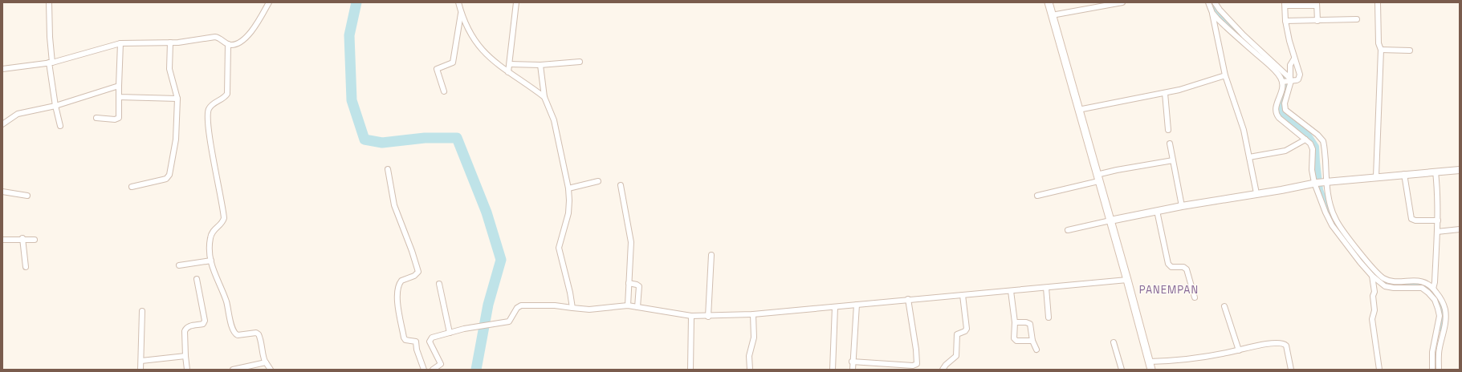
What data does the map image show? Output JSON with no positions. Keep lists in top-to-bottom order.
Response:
{
  "districts": ["PANEMPAN"]
}
